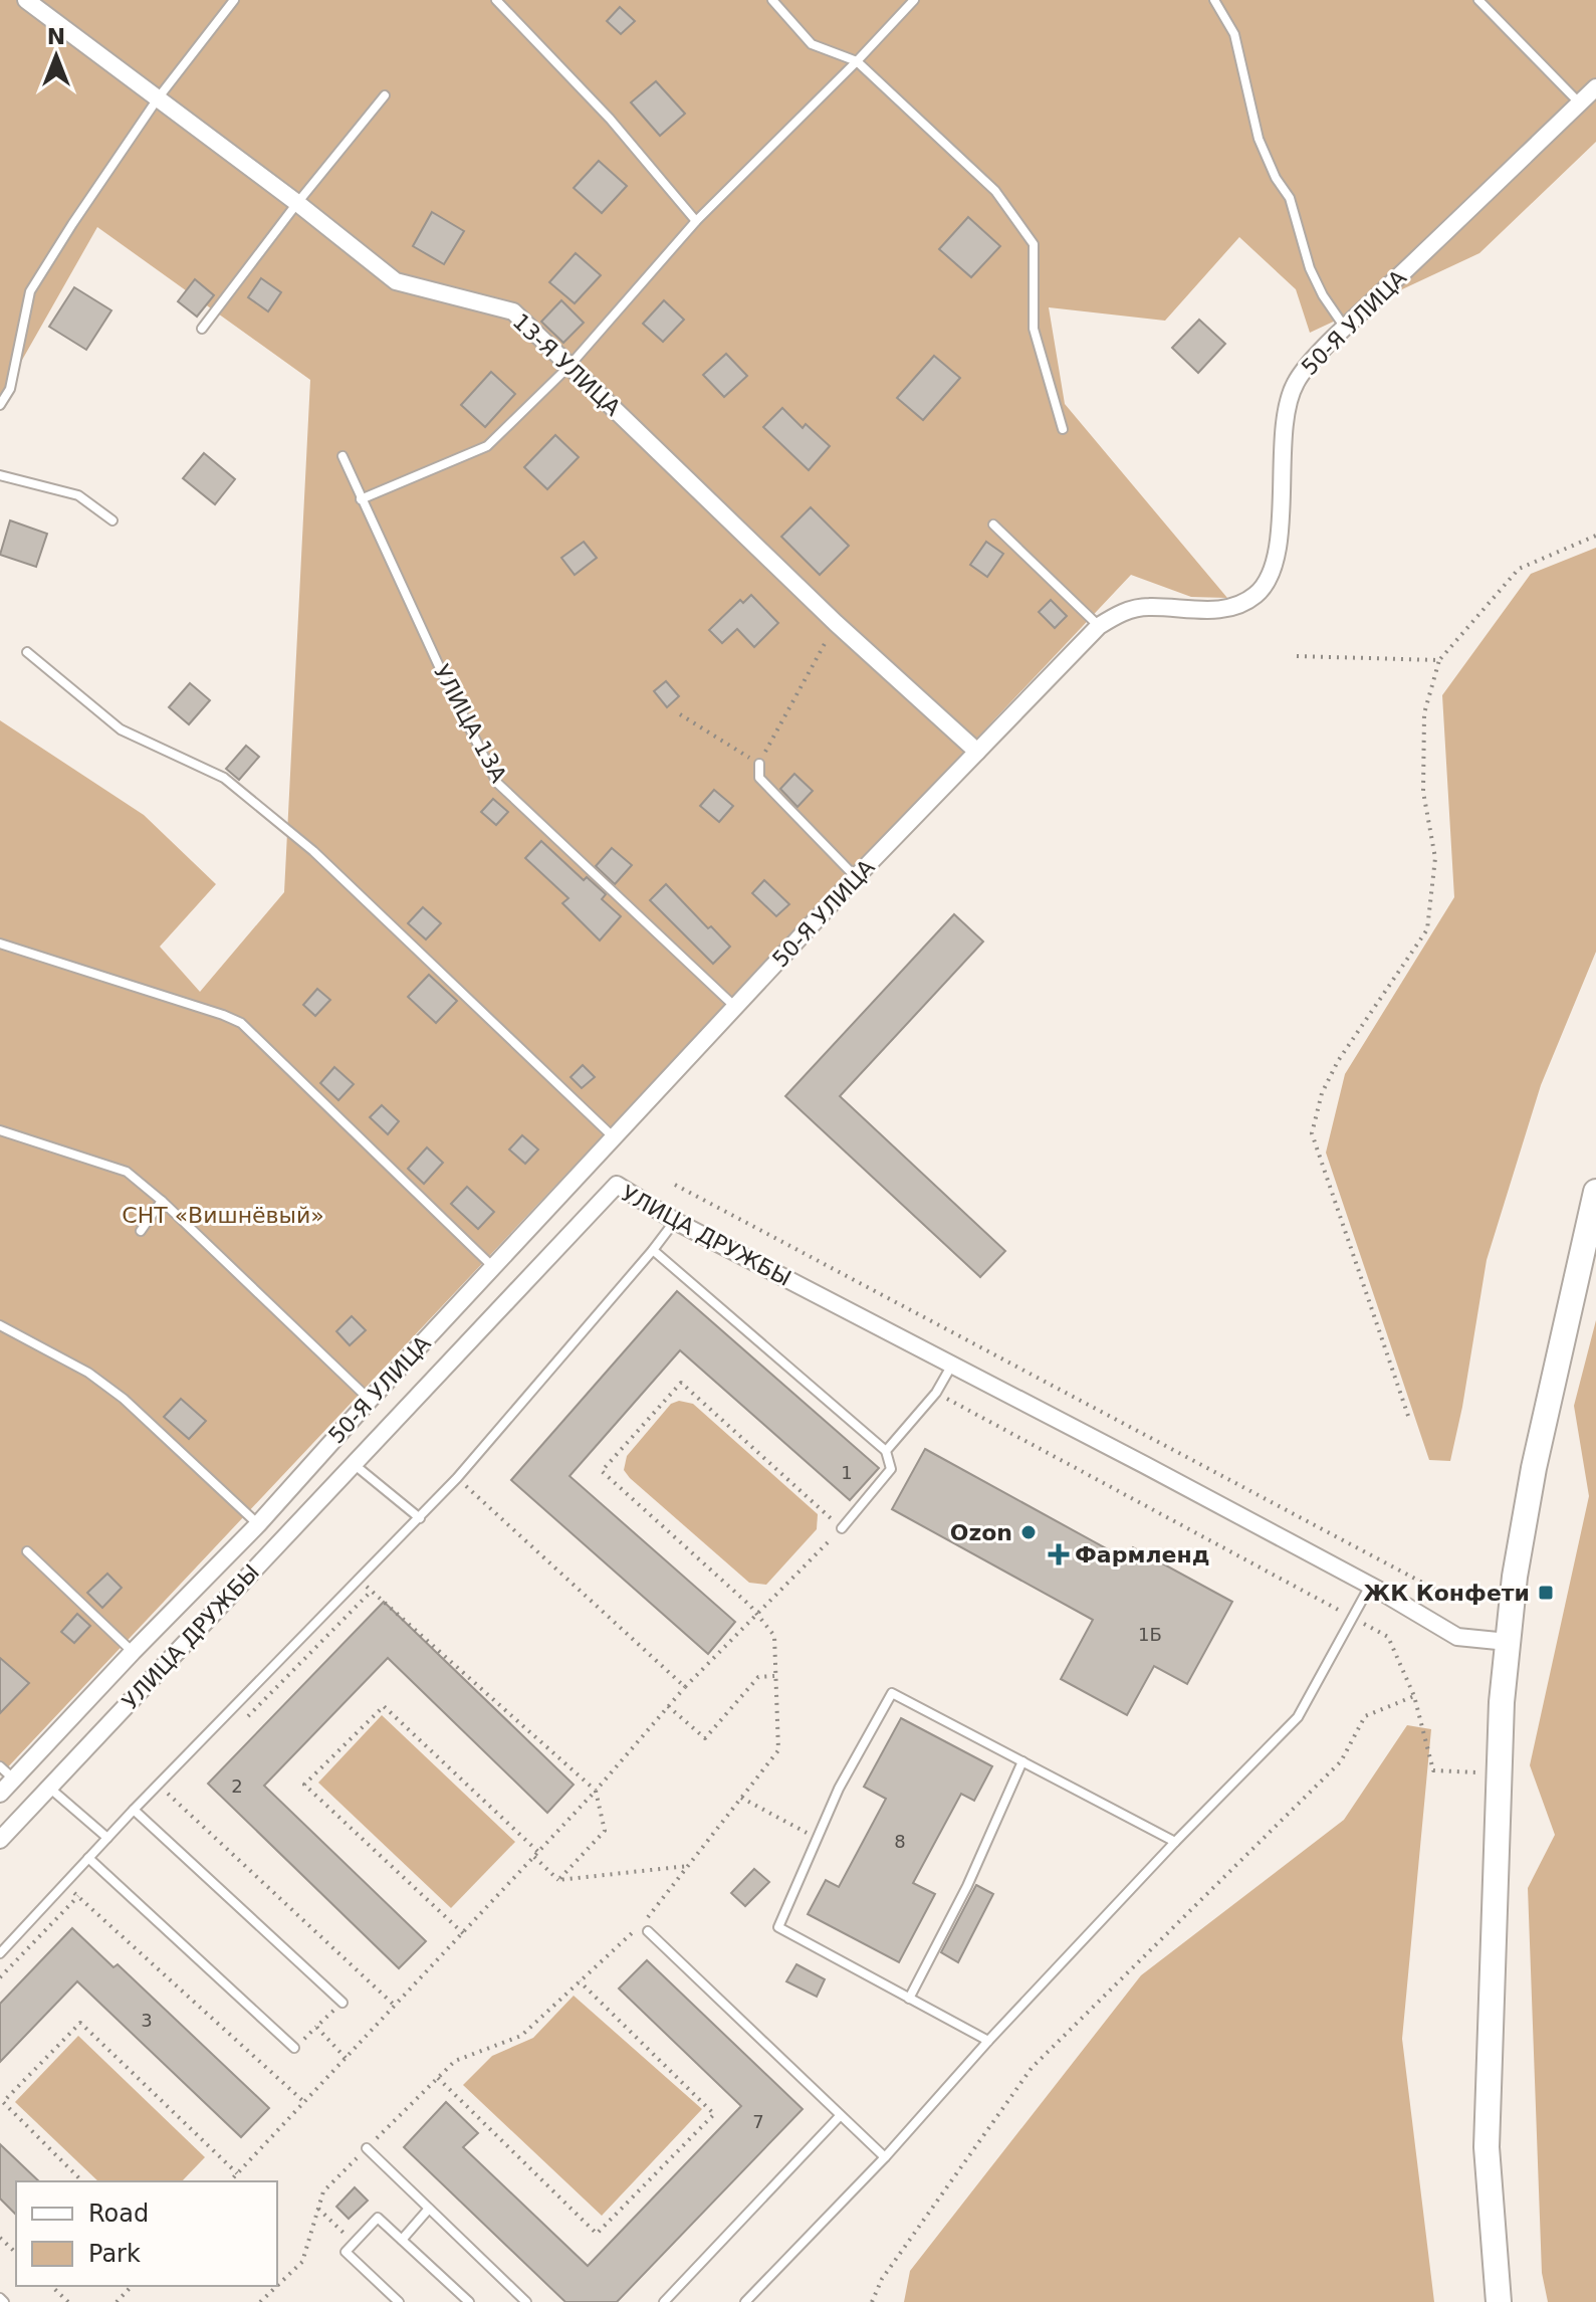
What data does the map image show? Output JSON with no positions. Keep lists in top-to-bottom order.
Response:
{
  "streets": {
    "street": ["50-Я УЛИЦА", "13-Я УЛИЦА", "УЛИЦА ДРУЖБЫ"],
    "lane": ["УЛИЦА 13А"]
  },
  "crossings": [
    ["50-Я УЛИЦА", "13-Я УЛИЦА"],
    ["50-Я УЛИЦА", "УЛИЦА 13А"]
  ],
  "parks": ["СНТ «Вишнёвый»"],
  "places": {
    "other": ["Ozon"],
    "health": ["Фармленд"],
    "transit": ["ЖК Конфети"]
  },
  "house_numbers": [
    "1",
    "1Б",
    "2",
    "8",
    "3",
    "7"
  ],
  "legend": ["Road", "Park"],
  "north": "top"
}
